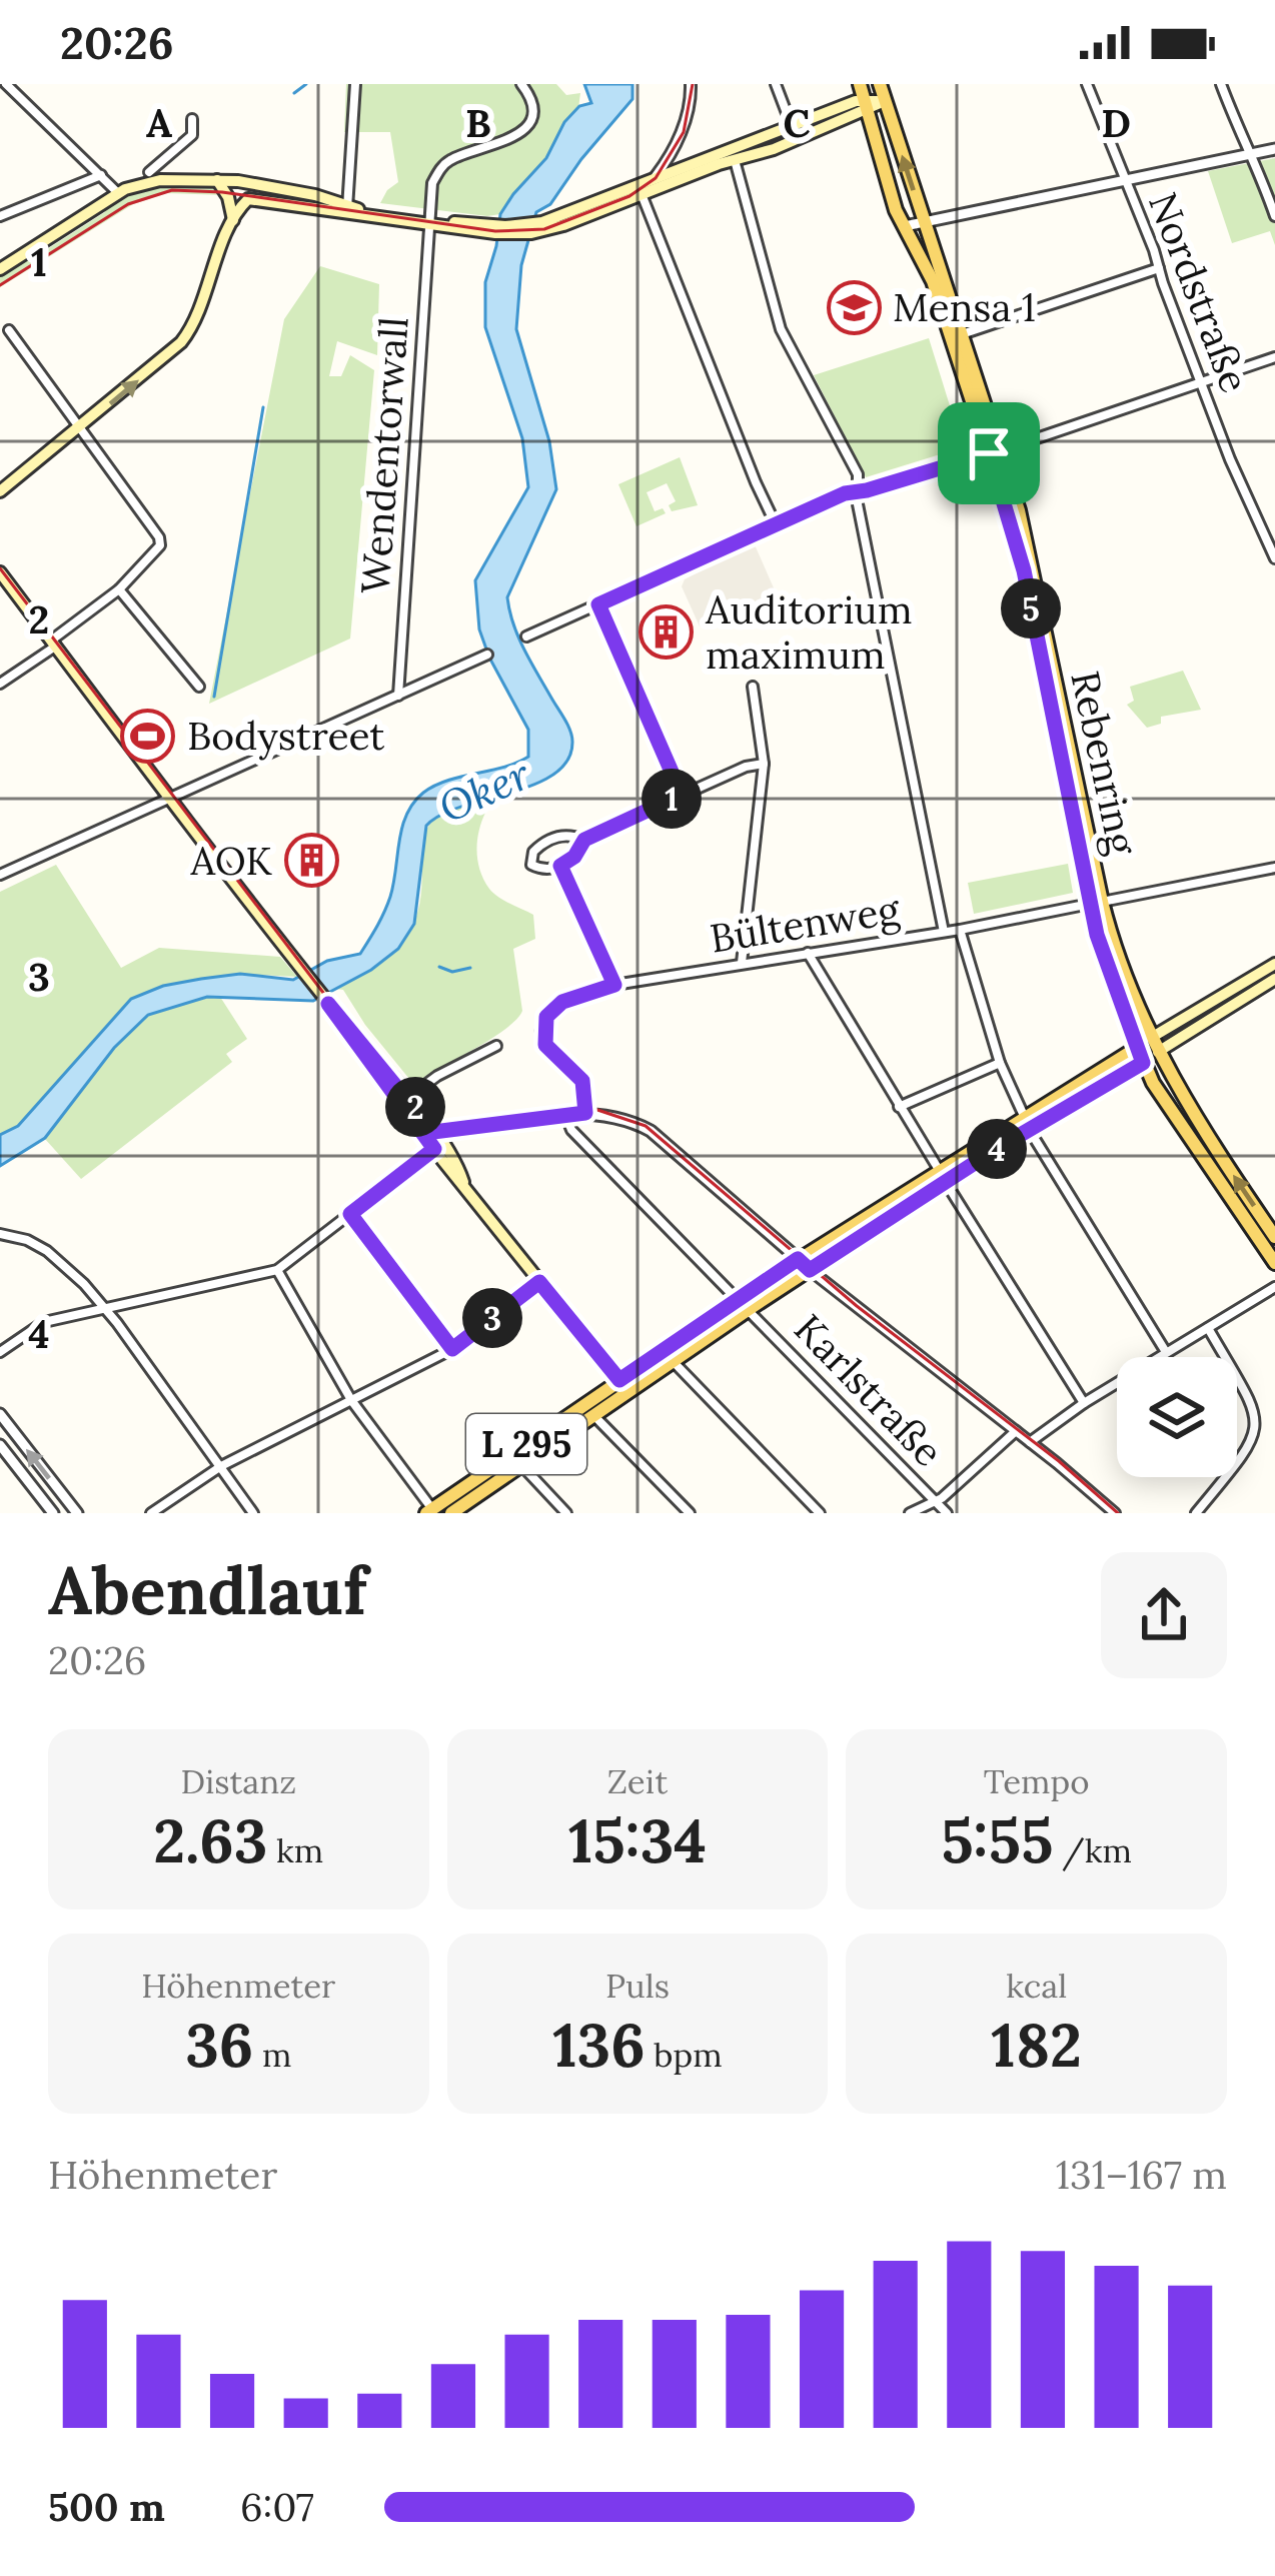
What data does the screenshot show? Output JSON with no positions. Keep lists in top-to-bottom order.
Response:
{
  "streets": {
    "main road": ["Rebenring", "L 295"],
    "street": [
      "Nordstraße",
      "Wendentorwall",
      "Bültenweg",
      "Karlstraße"
    ]
  },
  "crossings": [
    ["Rebenring", "Bültenweg"],
    ["Rebenring", "L 295"],
    ["Karlstraße", "L 295"]
  ],
  "water": ["Oker"],
  "places": {
    "school or university": ["Mensa 1"],
    "building": ["Auditorium maximum", "AOK"],
    "sports": ["Bodystreet"]
  },
  "page": {
    "status": "20:26",
    "pins": [
      "5",
      "1",
      "2",
      "4",
      "3"
    ],
    "heading": ["Abendlauf", "20:26"],
    "stats": [
      ["Distanz", "2.63 km"],
      ["Zeit", "15:34"],
      ["Tempo", "5:55 /km"],
      ["Höhenmeter", "36 m"],
      ["Puls", "136 bpm"],
      ["kcal", "182"]
    ],
    "chart": ["Höhenmeter", "131–167 m"],
    "list": [
      {
        "name": "500 m",
        "note": "6:07"
      }
    ]
  },
  "grid": {
    "columns": [
      "A",
      "B",
      "C",
      "D"
    ],
    "rows": [
      "1",
      "2",
      "3",
      "4"
    ]
  }
}
